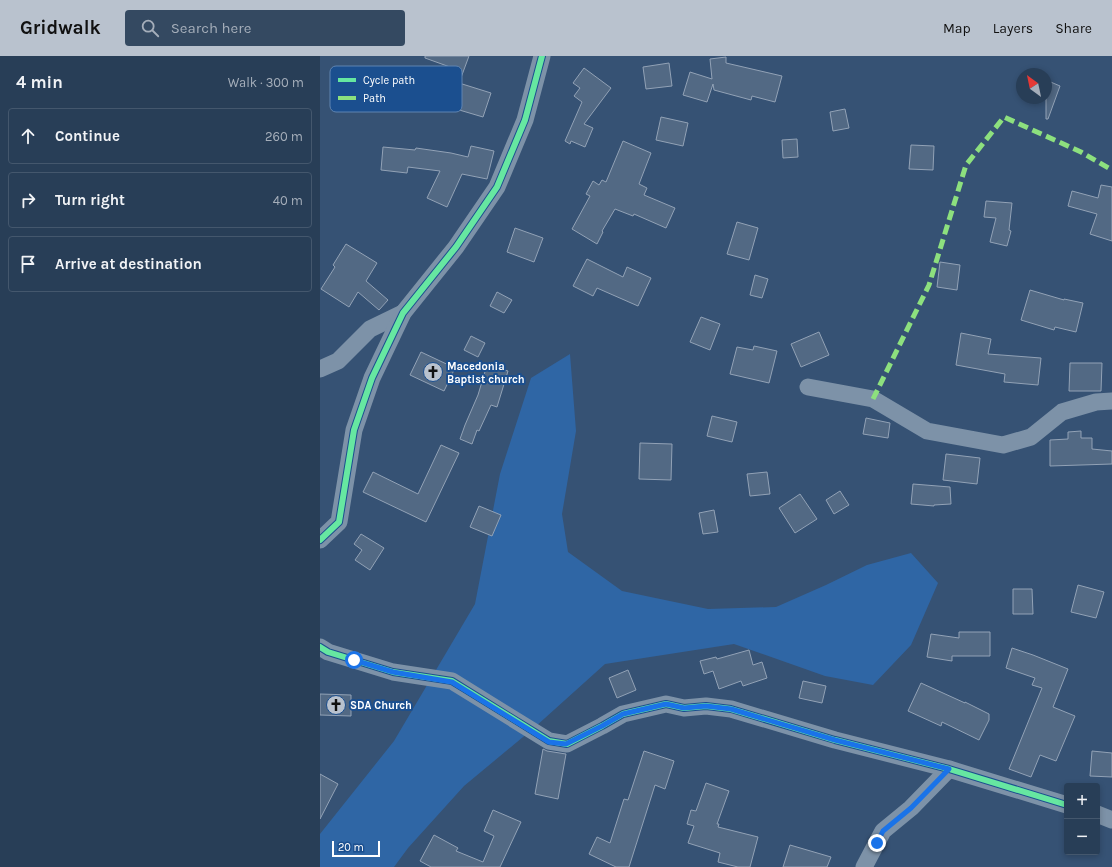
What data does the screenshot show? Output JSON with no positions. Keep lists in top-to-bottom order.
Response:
{
  "places": {
    "church": ["Macedonia Baptist church", "SDA Church"]
  },
  "legend": ["Cycle path", "Path"],
  "scale_bar": "20 m",
  "north": "top left",
  "page": {
    "header": "Gridwalk",
    "search": "Search here",
    "nav": ["Map", "Layers", "Share"],
    "heading": ["4 min", "Walk · 300 m"],
    "list": [
      ["Continue", "260 m"],
      ["Turn right", "40 m"],
      "Arrive at destination"
    ],
    "map_buttons": ["+", "−"],
    "scale": "20 m"
  }
}
